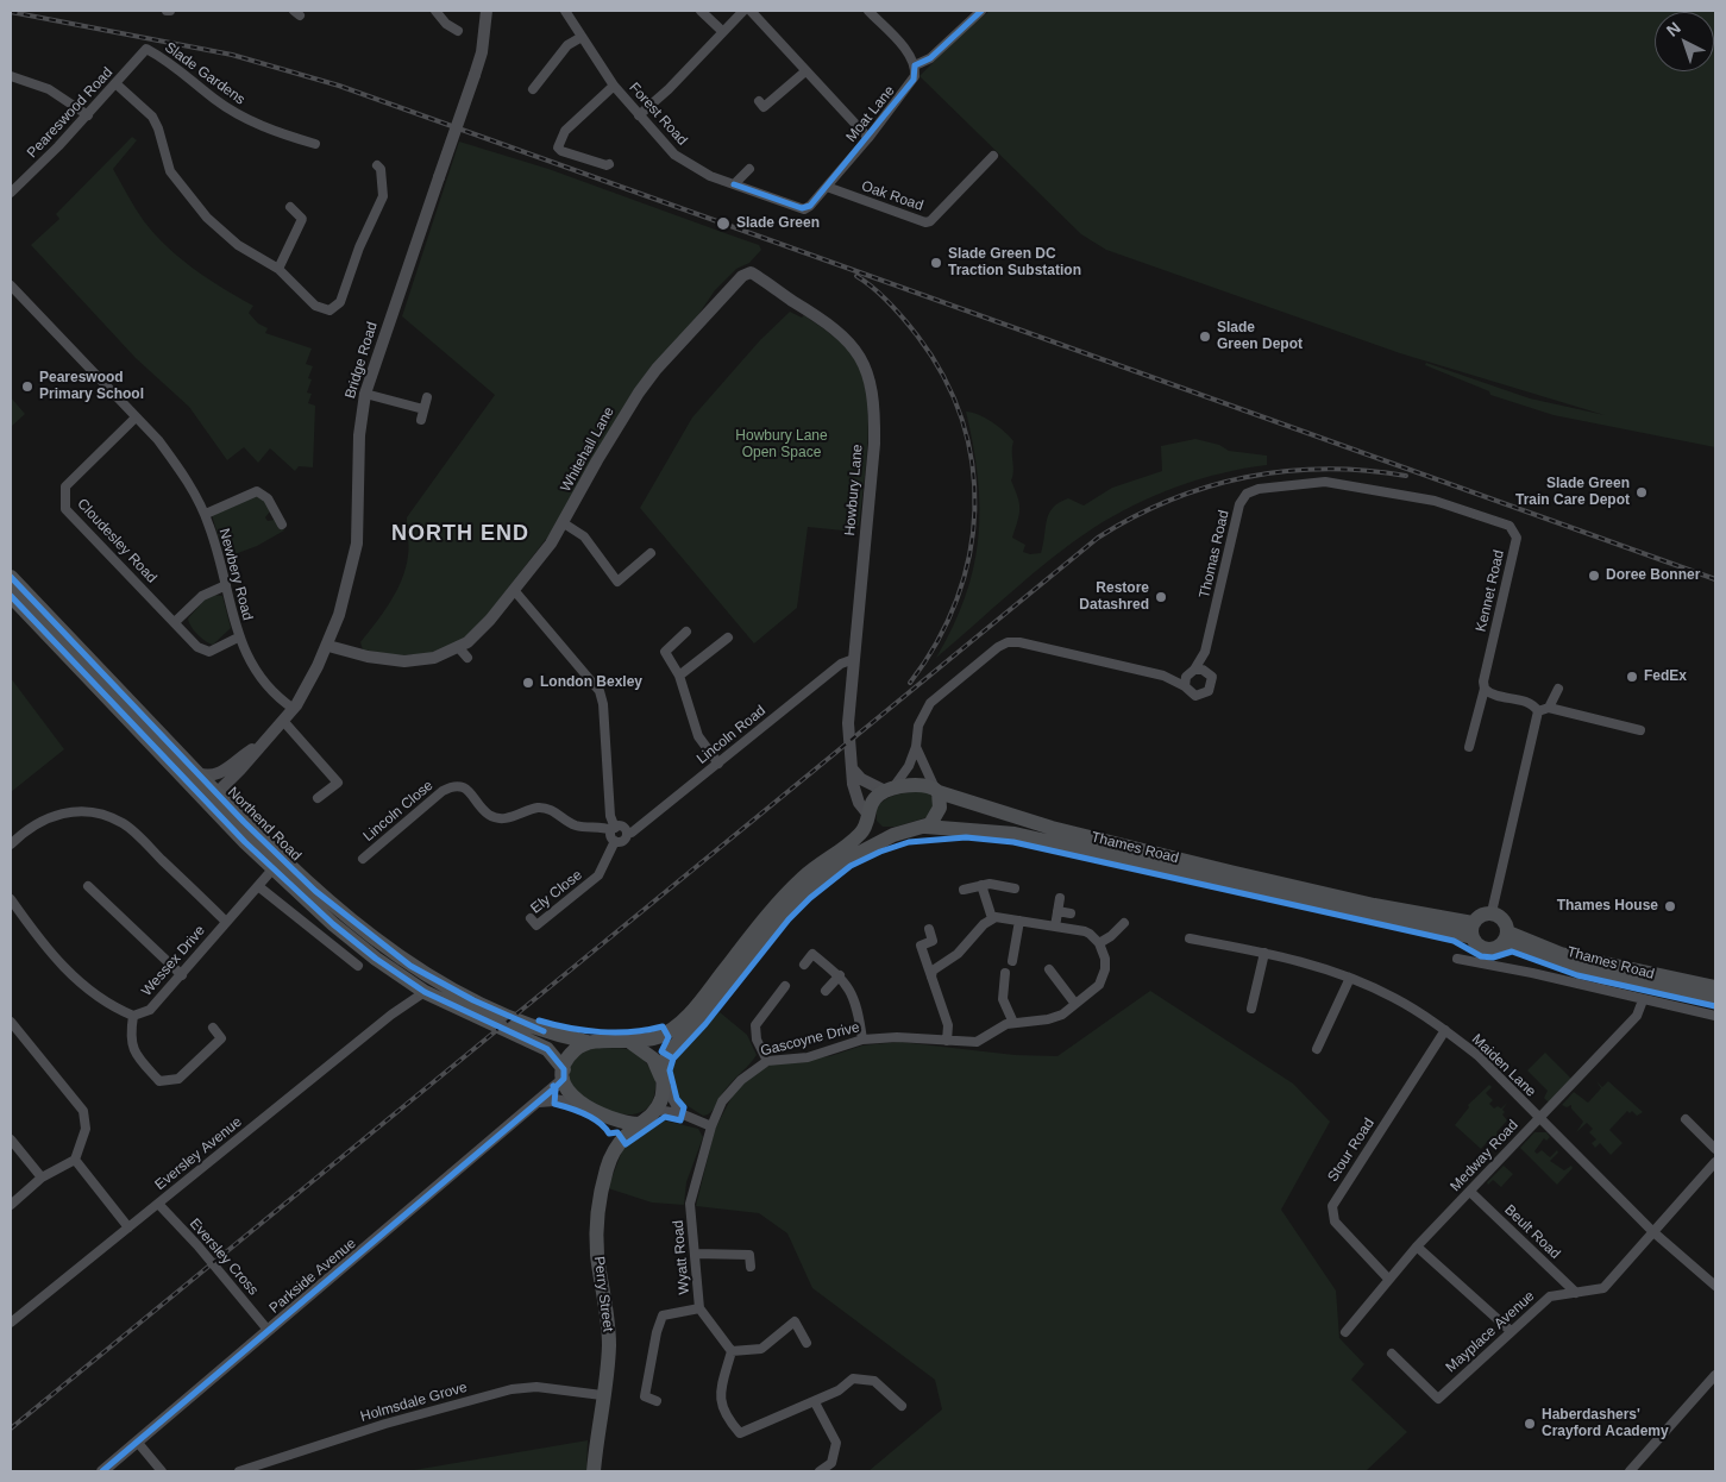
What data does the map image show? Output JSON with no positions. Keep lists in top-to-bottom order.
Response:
{
  "streets": {
    "main road": ["Northend Road", "Thames Road", "Perry Street"],
    "street": [
      "Slade Gardens",
      "Peareswood Road",
      "Forest Road",
      "Moat Lane",
      "Oak Road",
      "Bridge Road",
      "Whitehall Lane",
      "Howbury Lane",
      "Cloudesley Road",
      "Thomas Road",
      "Newbery Road",
      "Kennet Road",
      "Lincoln Road",
      "Lincoln Close",
      "Ely Close",
      "Wessex Drive",
      "Gascoyne Drive",
      "Maiden Lane",
      "Stour Road",
      "Eversley Avenue",
      "Medway Road",
      "Beult Road",
      "Eversley Cross",
      "Wyatt Road",
      "Parkside Avenue",
      "Mayplace Avenue",
      "Holmsdale Grove"
    ]
  },
  "crossings": [
    ["Slade Gardens", "Peareswood Road"],
    ["Forest Road", "Moat Lane"],
    ["Moat Lane", "Oak Road"],
    ["Bridge Road", "Whitehall Lane"],
    ["Bridge Road", "Newbery Road"],
    ["Bridge Road", "Northend Road"],
    ["Whitehall Lane", "Howbury Lane"],
    ["Howbury Lane", "Lincoln Road"],
    ["Howbury Lane", "Thames Road"],
    ["Cloudesley Road", "Newbery Road"],
    ["Thomas Road", "Kennet Road"],
    ["Lincoln Road", "Lincoln Close"],
    ["Lincoln Road", "Ely Close"],
    ["Lincoln Close", "Ely Close"],
    ["Northend Road", "Thames Road"],
    ["Northend Road", "Wessex Drive"],
    ["Northend Road", "Eversley Avenue"],
    ["Northend Road", "Parkside Avenue"],
    ["Northend Road", "Perry Street"],
    ["Thames Road", "Medway Road"],
    ["Thames Road", "Parkside Avenue"],
    ["Thames Road", "Perry Street"],
    ["Gascoyne Drive", "Wyatt Road"],
    ["Maiden Lane", "Stour Road"],
    ["Maiden Lane", "Medway Road"],
    ["Maiden Lane", "Mayplace Avenue"],
    ["Stour Road", "Medway Road"],
    ["Eversley Avenue", "Eversley Cross"],
    ["Medway Road", "Beult Road"],
    ["Beult Road", "Mayplace Avenue"],
    ["Eversley Cross", "Parkside Avenue"],
    ["Parkside Avenue", "Perry Street"],
    ["Perry Street", "Holmsdale Grove"]
  ],
  "districts": ["NORTH END"],
  "parks": ["Howbury Lane Open Space"],
  "places": [
    "Slade Green",
    "Slade Green DC Traction Substation",
    "Slade Green Depot",
    "Peareswood Primary School",
    "Slade Green Train Care Depot",
    "Doree Bonner",
    "Restore Datashred",
    "FedEx",
    "London Bexley",
    "Thames House",
    "Haberdashers' Crayford Academy"
  ],
  "north": "top left"
}
